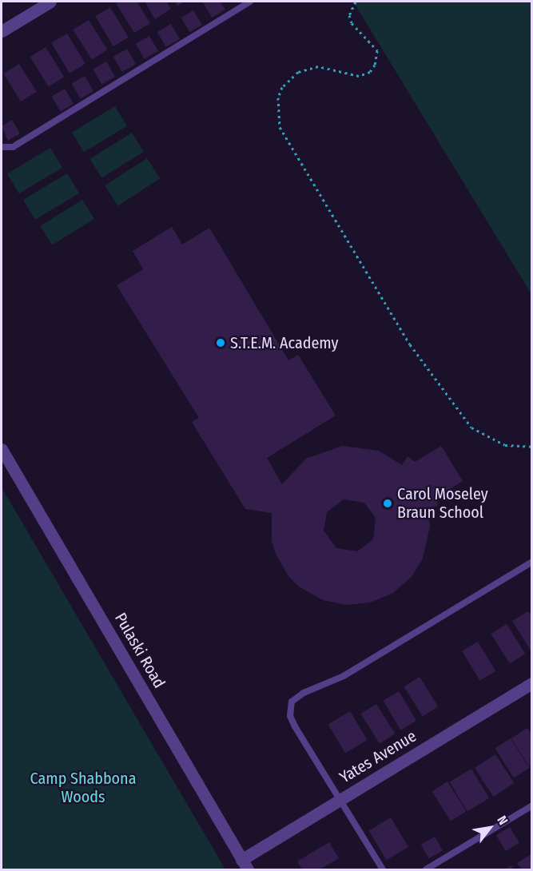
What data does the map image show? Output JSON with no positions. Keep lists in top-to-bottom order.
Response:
{
  "streets": {
    "street": ["Pulaski Road", "Yates Avenue"]
  },
  "crossings": [
    ["Pulaski Road", "Yates Avenue"]
  ],
  "parks": ["Camp Shabbona Woods"],
  "places": ["S.T.E.M. Academy", "Carol Moseley Braun School"],
  "north": "top right"
}
